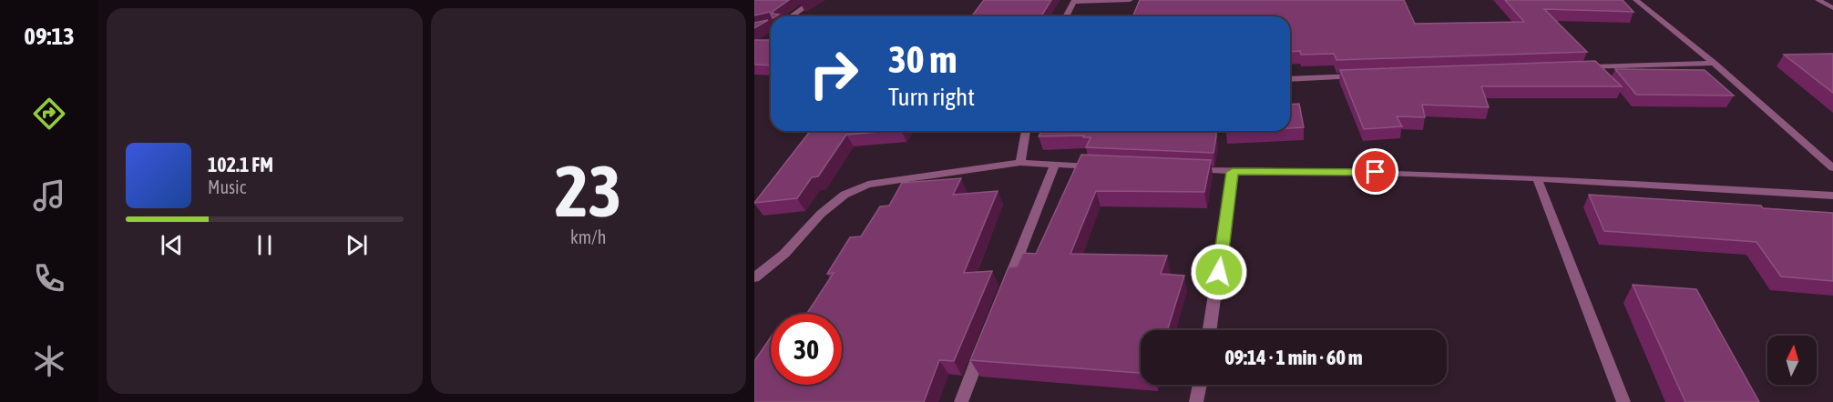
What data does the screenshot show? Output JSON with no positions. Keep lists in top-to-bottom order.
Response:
{
  "north": "top",
  "page": {
    "tabs": "09:13",
    "tile": ["23", "km/h"],
    "turn": ["30 m", "Turn right"],
    "song": ["102.1 FM", "Music"],
    "limit": "30",
    "trip": "09:14 · 1 min · 60 m"
  }
}
